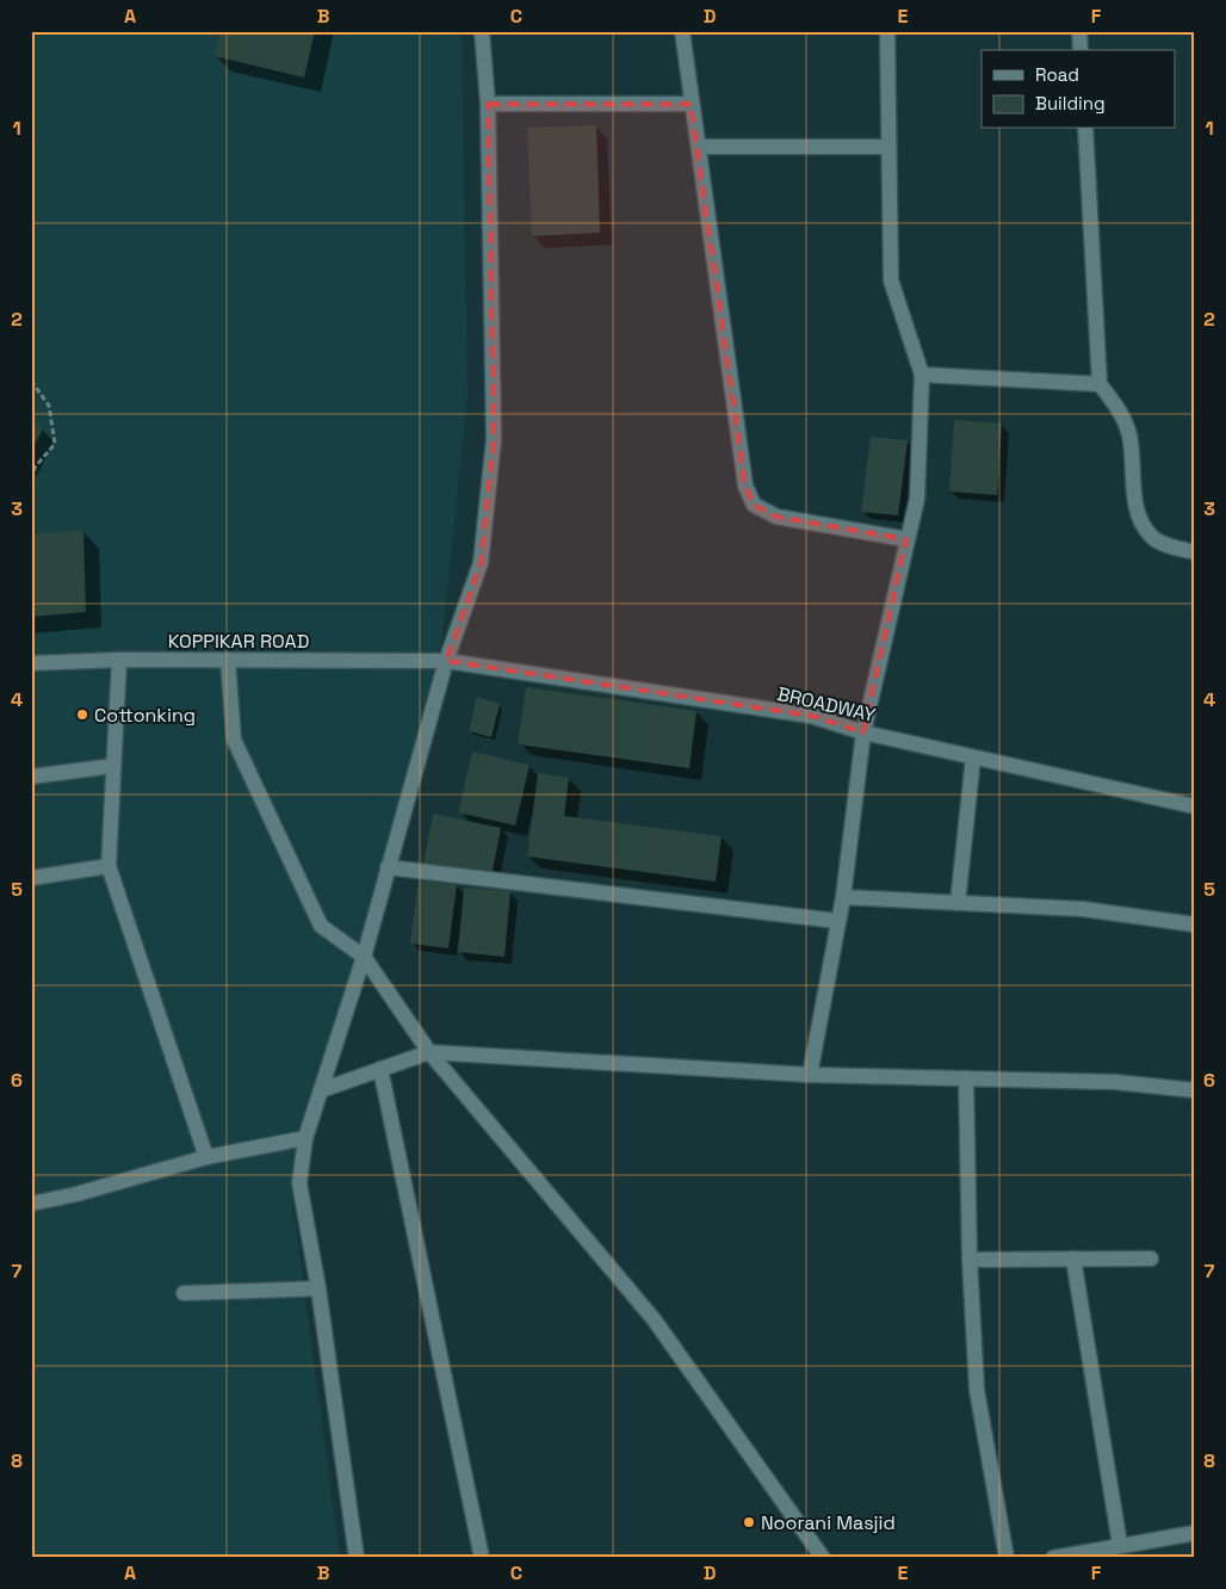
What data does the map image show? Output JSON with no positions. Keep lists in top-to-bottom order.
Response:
{
  "streets": {
    "street": ["KOPPIKAR ROAD", "BROADWAY"]
  },
  "crossings": [
    ["KOPPIKAR ROAD", "BROADWAY"]
  ],
  "places": ["Cottonking", "Noorani Masjid"],
  "legend": ["Road", "Building"],
  "grid": {
    "columns": [
      "A",
      "B",
      "C",
      "D",
      "E",
      "F"
    ],
    "rows": [
      "1",
      "2",
      "3",
      "4",
      "5",
      "6",
      "7",
      "8"
    ]
  }
}
